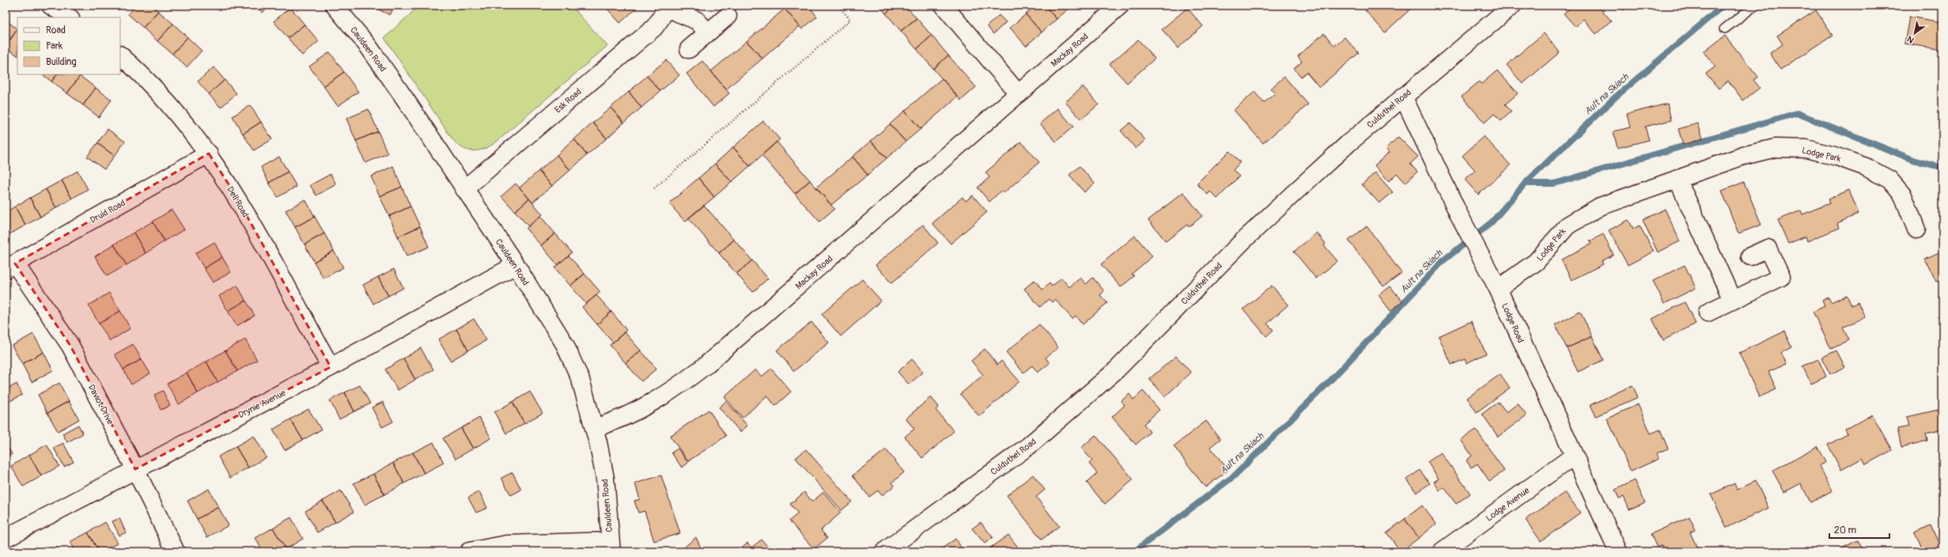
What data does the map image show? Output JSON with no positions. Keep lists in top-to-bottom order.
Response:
{
  "streets": {
    "street": [
      "Cauldeen Road",
      "Mackay Road",
      "Esk Road",
      "Culduthel Road",
      "Lodge Park",
      "Dell Road",
      "Druid Road",
      "Lodge Road",
      "Drynie Avenue",
      "Daviot Drive",
      "Lodge Avenue"
    ]
  },
  "crossings": [
    ["Cauldeen Road", "Mackay Road"],
    ["Cauldeen Road", "Esk Road"],
    ["Cauldeen Road", "Drynie Avenue"],
    ["Culduthel Road", "Lodge Road"],
    ["Lodge Park", "Lodge Road"],
    ["Dell Road", "Druid Road"],
    ["Dell Road", "Drynie Avenue"],
    ["Druid Road", "Daviot Drive"],
    ["Lodge Road", "Lodge Avenue"],
    ["Drynie Avenue", "Daviot Drive"]
  ],
  "water": ["Ault na Skiach"],
  "legend": ["Road", "Park", "Building"],
  "scale_bar": "20 m",
  "north": "bottom left"
}
